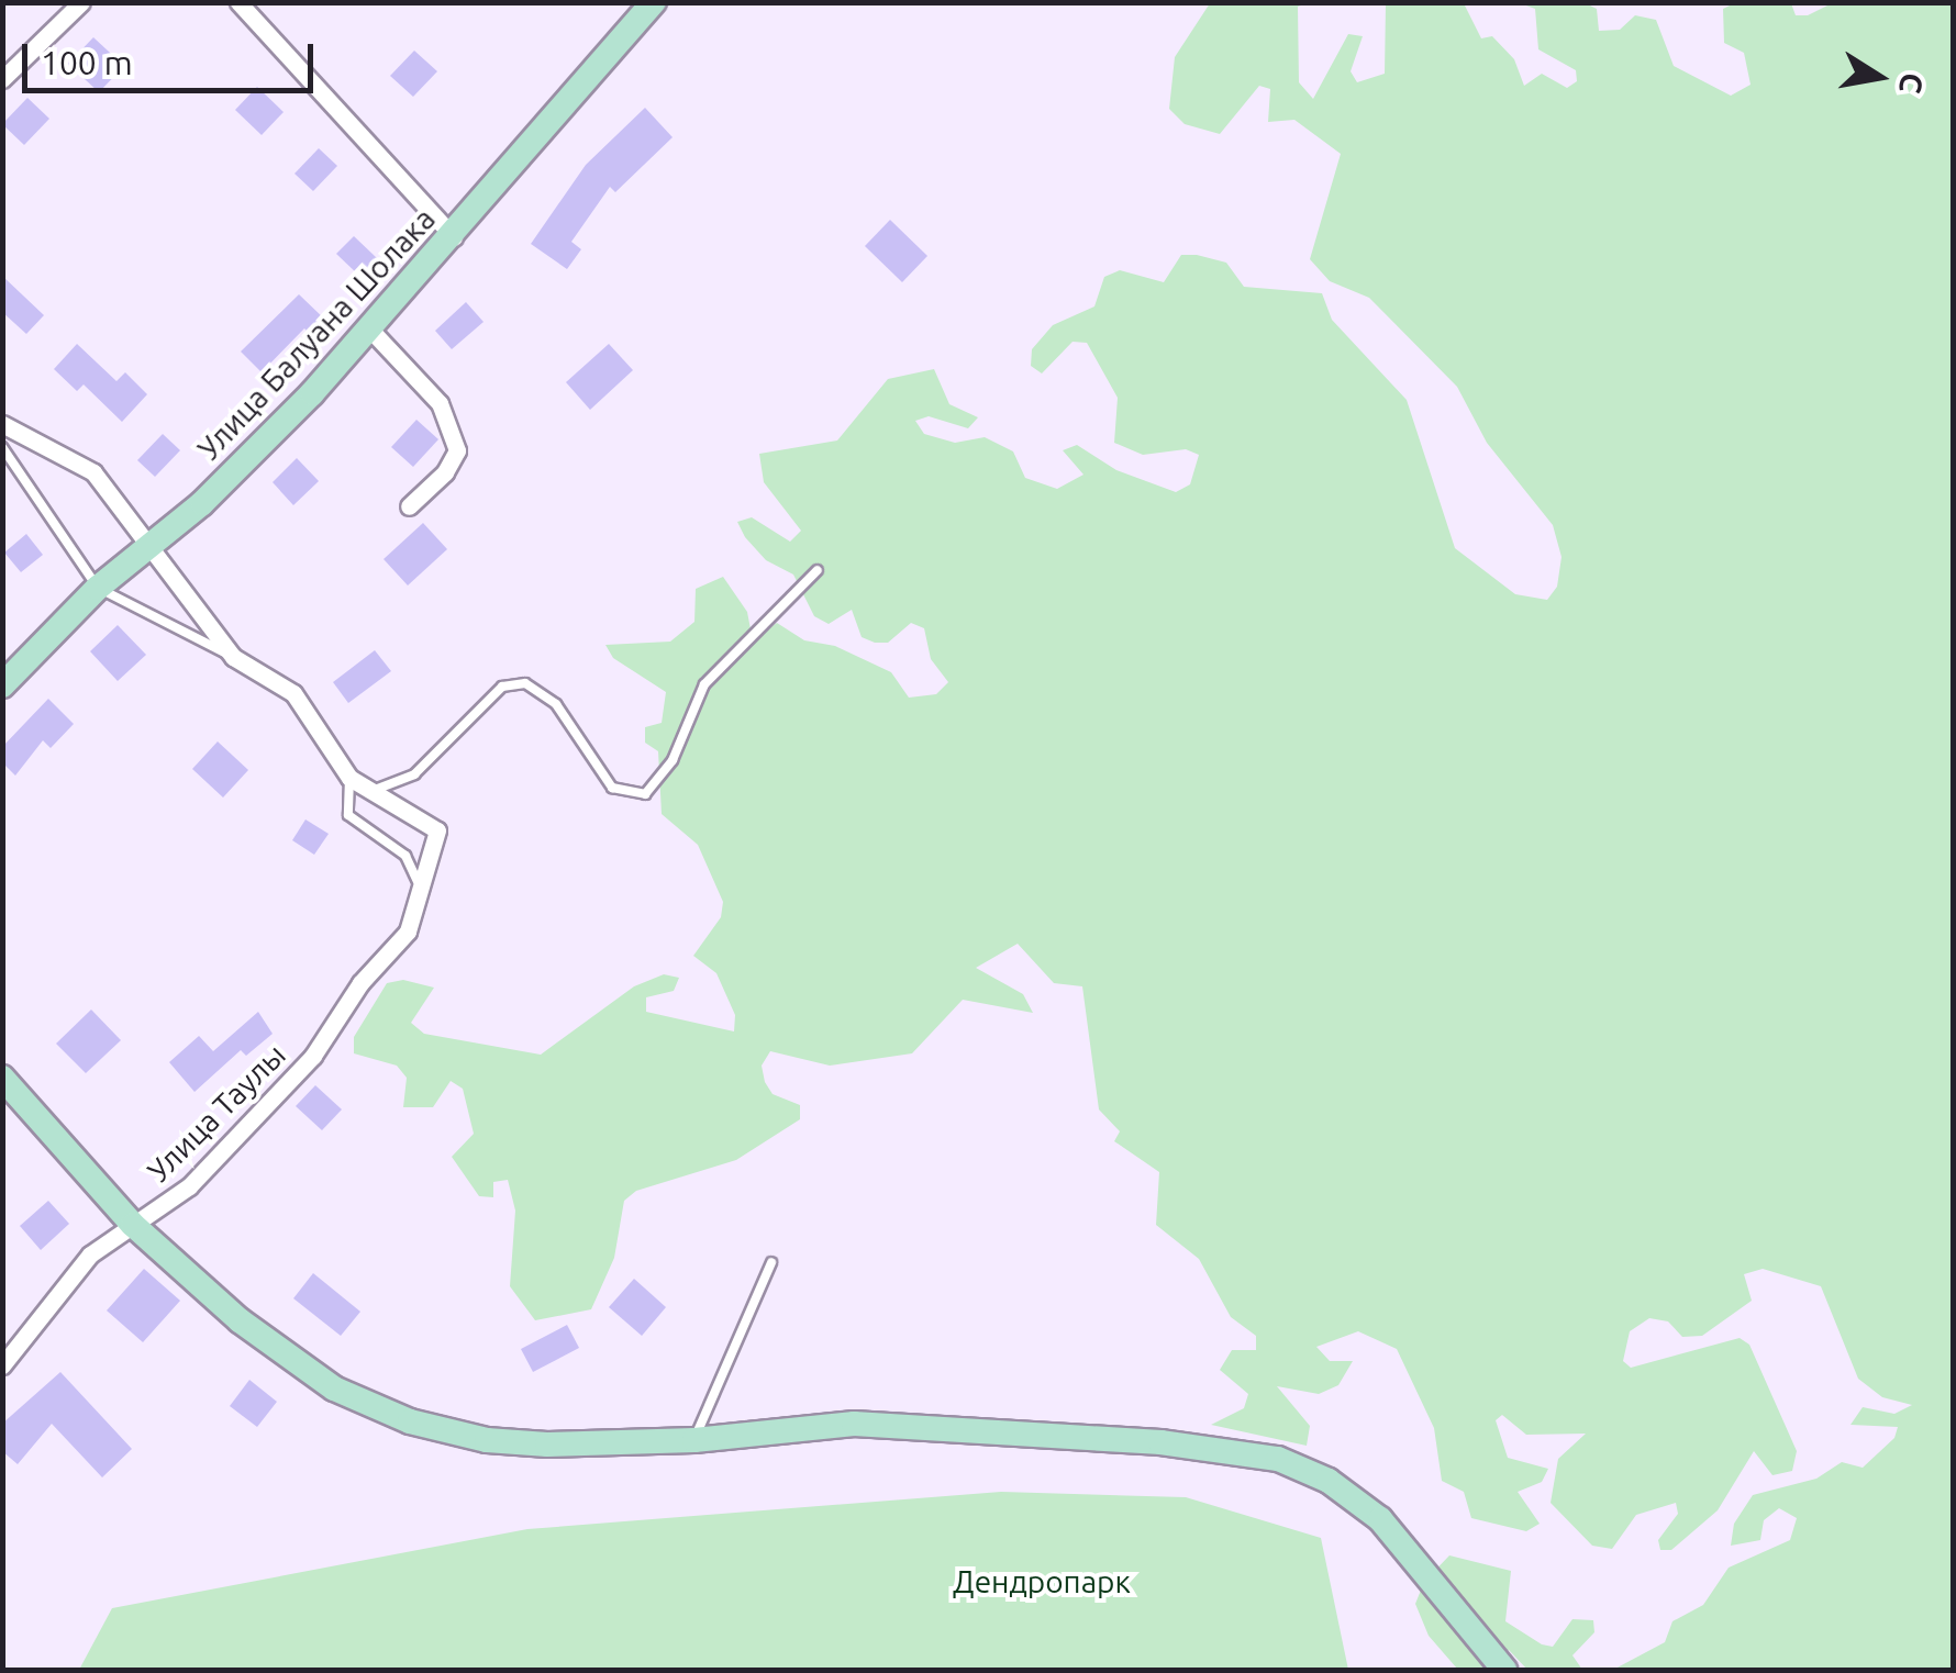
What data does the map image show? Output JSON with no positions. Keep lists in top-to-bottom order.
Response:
{
  "streets": {
    "street": ["Улица Балуана Шолака", "Улица Таулы"]
  },
  "parks": ["Дендропарк"],
  "scale_bar": "100 m",
  "north": "right"
}
